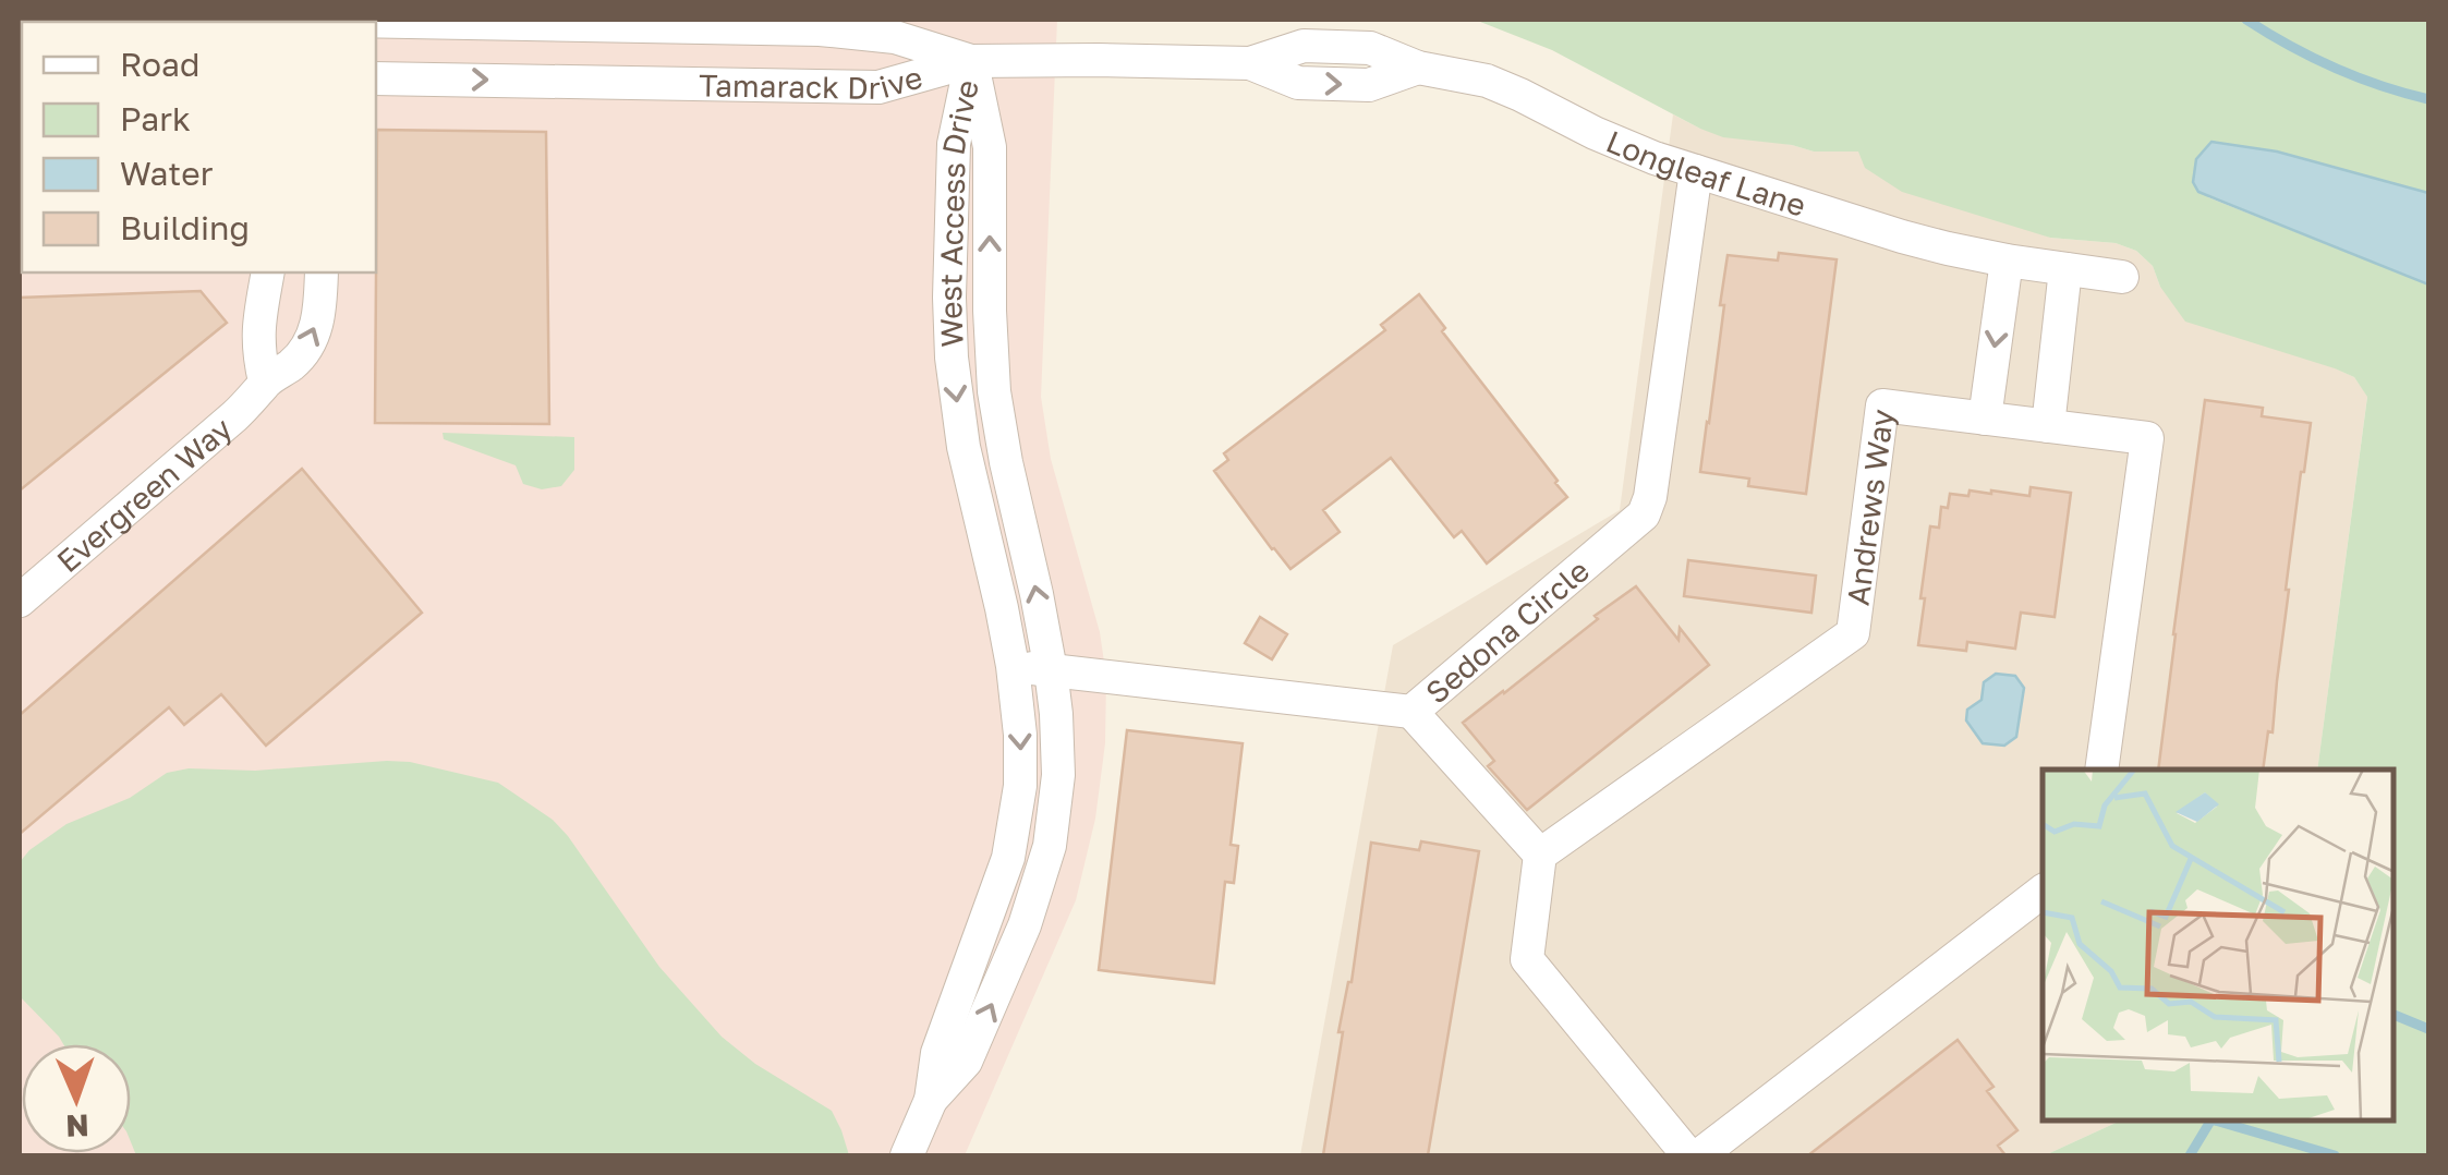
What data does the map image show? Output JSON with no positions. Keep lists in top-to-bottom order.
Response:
{
  "streets": {
    "street": [
      "Tamarack Drive",
      "Longleaf Lane",
      "West Access Drive",
      "Evergreen Way",
      "Andrews Way",
      "Sedona Circle"
    ]
  },
  "crossings": [
    ["Tamarack Drive", "Longleaf Lane"],
    ["Tamarack Drive", "West Access Drive"],
    ["Longleaf Lane", "West Access Drive"],
    ["Longleaf Lane", "Sedona Circle"],
    ["West Access Drive", "Sedona Circle"]
  ],
  "legend": [
    "Road",
    "Park",
    "Water",
    "Building"
  ],
  "north": "bottom"
}
